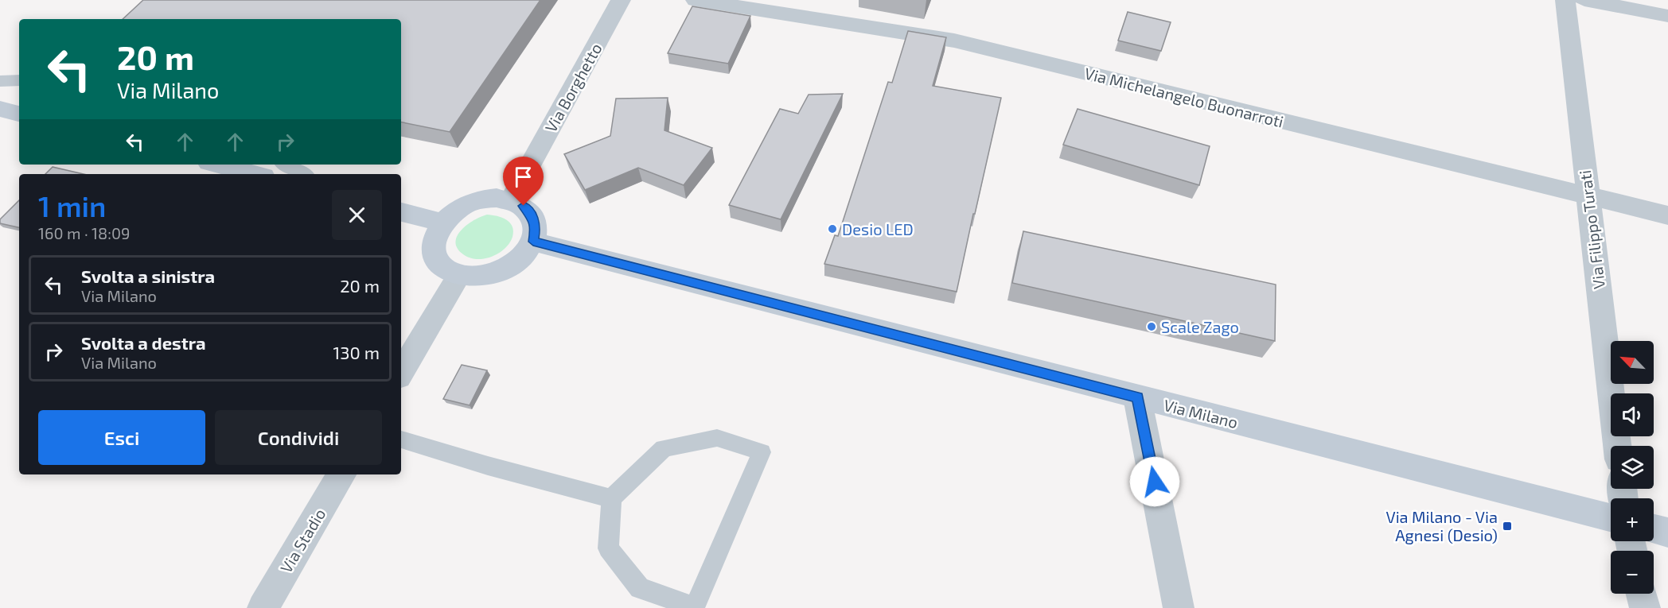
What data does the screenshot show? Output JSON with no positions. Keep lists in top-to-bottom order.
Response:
{
  "streets": {
    "main road": ["Via Milano"],
    "street": [
      "Via Borghetto",
      "Via Michelangelo Buonarroti",
      "Via Filippo Turati",
      "Via Stadio"
    ]
  },
  "crossings": [
    ["Via Borghetto", "Via Milano"],
    ["Via Michelangelo Buonarroti", "Via Filippo Turati"]
  ],
  "places": {
    "other": ["Desio LED", "Scale Zago"],
    "transit": ["Via Milano - Via Agnesi (Desio)"]
  },
  "north": "top left",
  "page": {
    "turn": ["20 m", "Via Milano"],
    "heading": ["1 min", "160 m · 18:09"],
    "list": [
      {
        "name": "Svolta a sinistra",
        "note": "Via Milano",
        "value": "20 m"
      },
      {
        "name": "Svolta a destra",
        "note": "Via Milano",
        "value": "130 m"
      }
    ],
    "map_buttons": ["+", "−"],
    "buttons": ["Esci", "Condividi"]
  }
}
